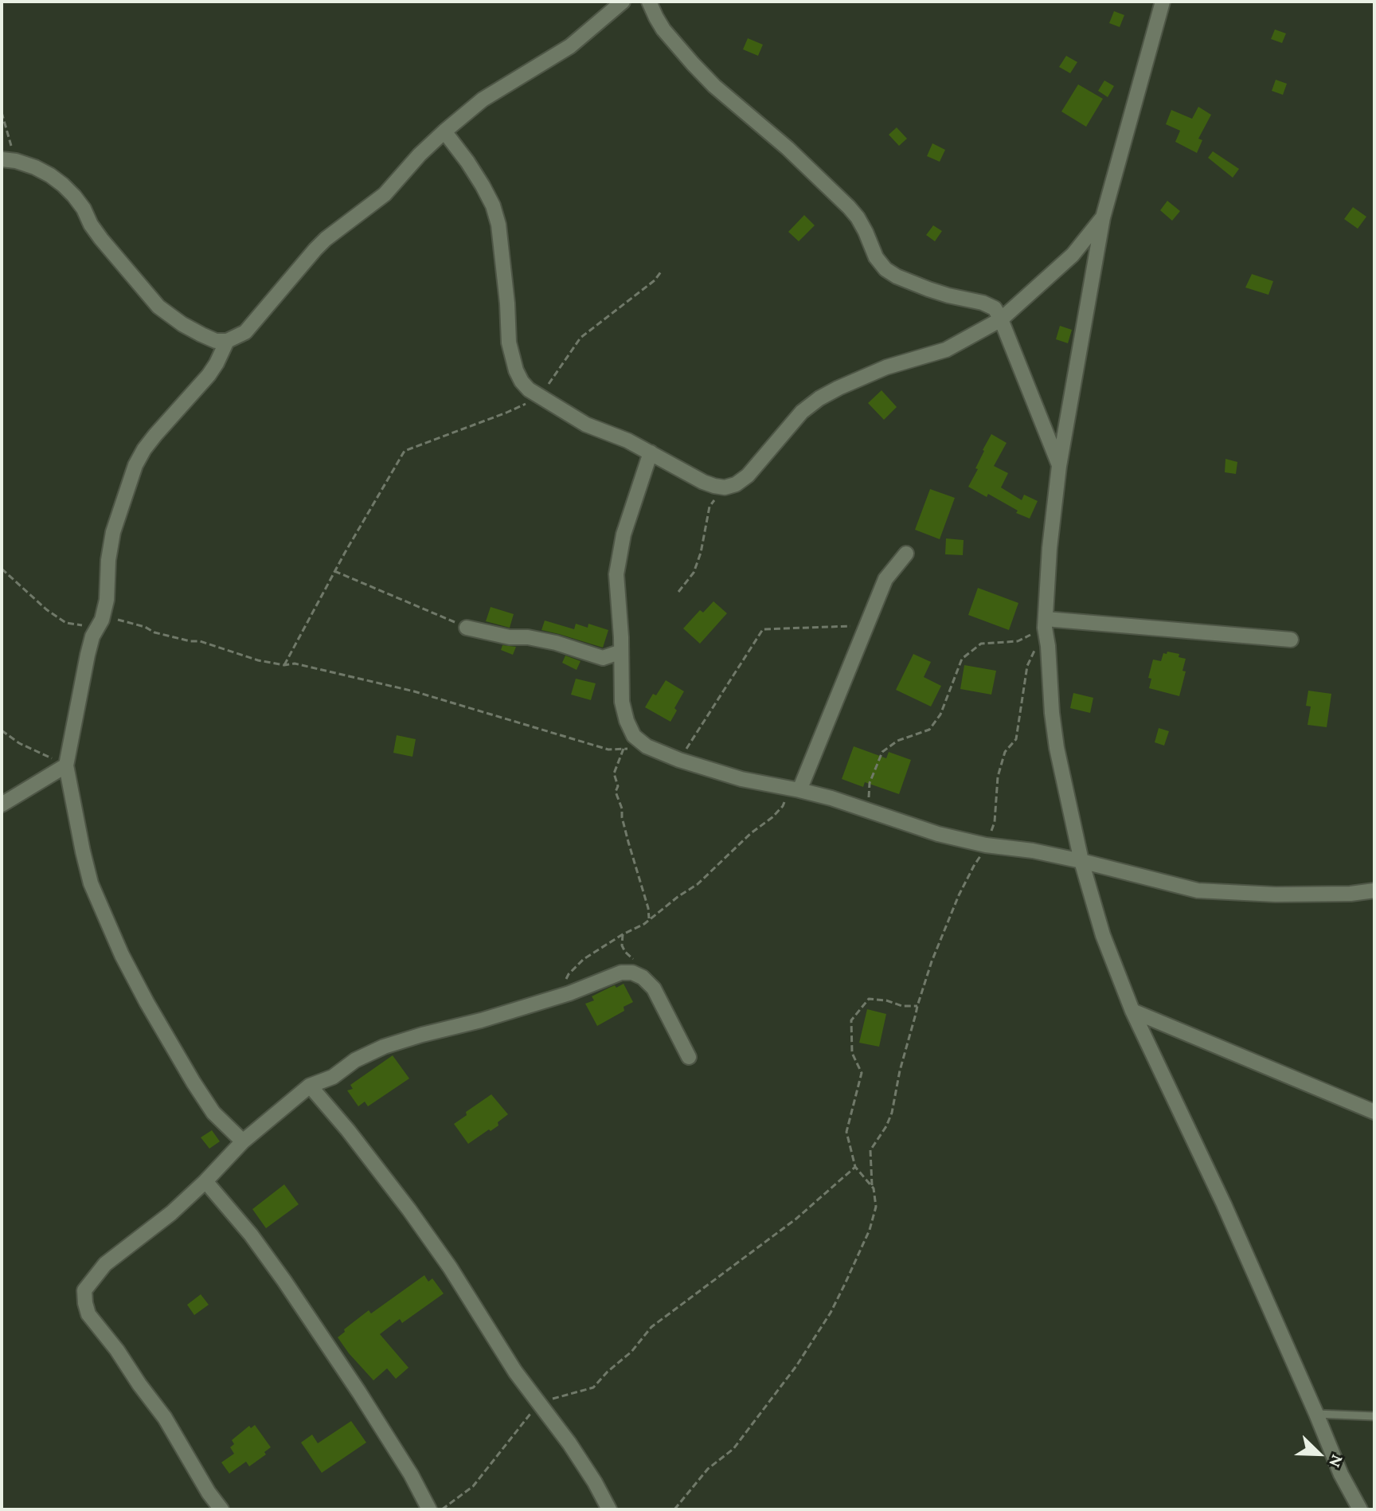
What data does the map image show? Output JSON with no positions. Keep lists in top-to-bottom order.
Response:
{
  "north": "bottom right"
}
